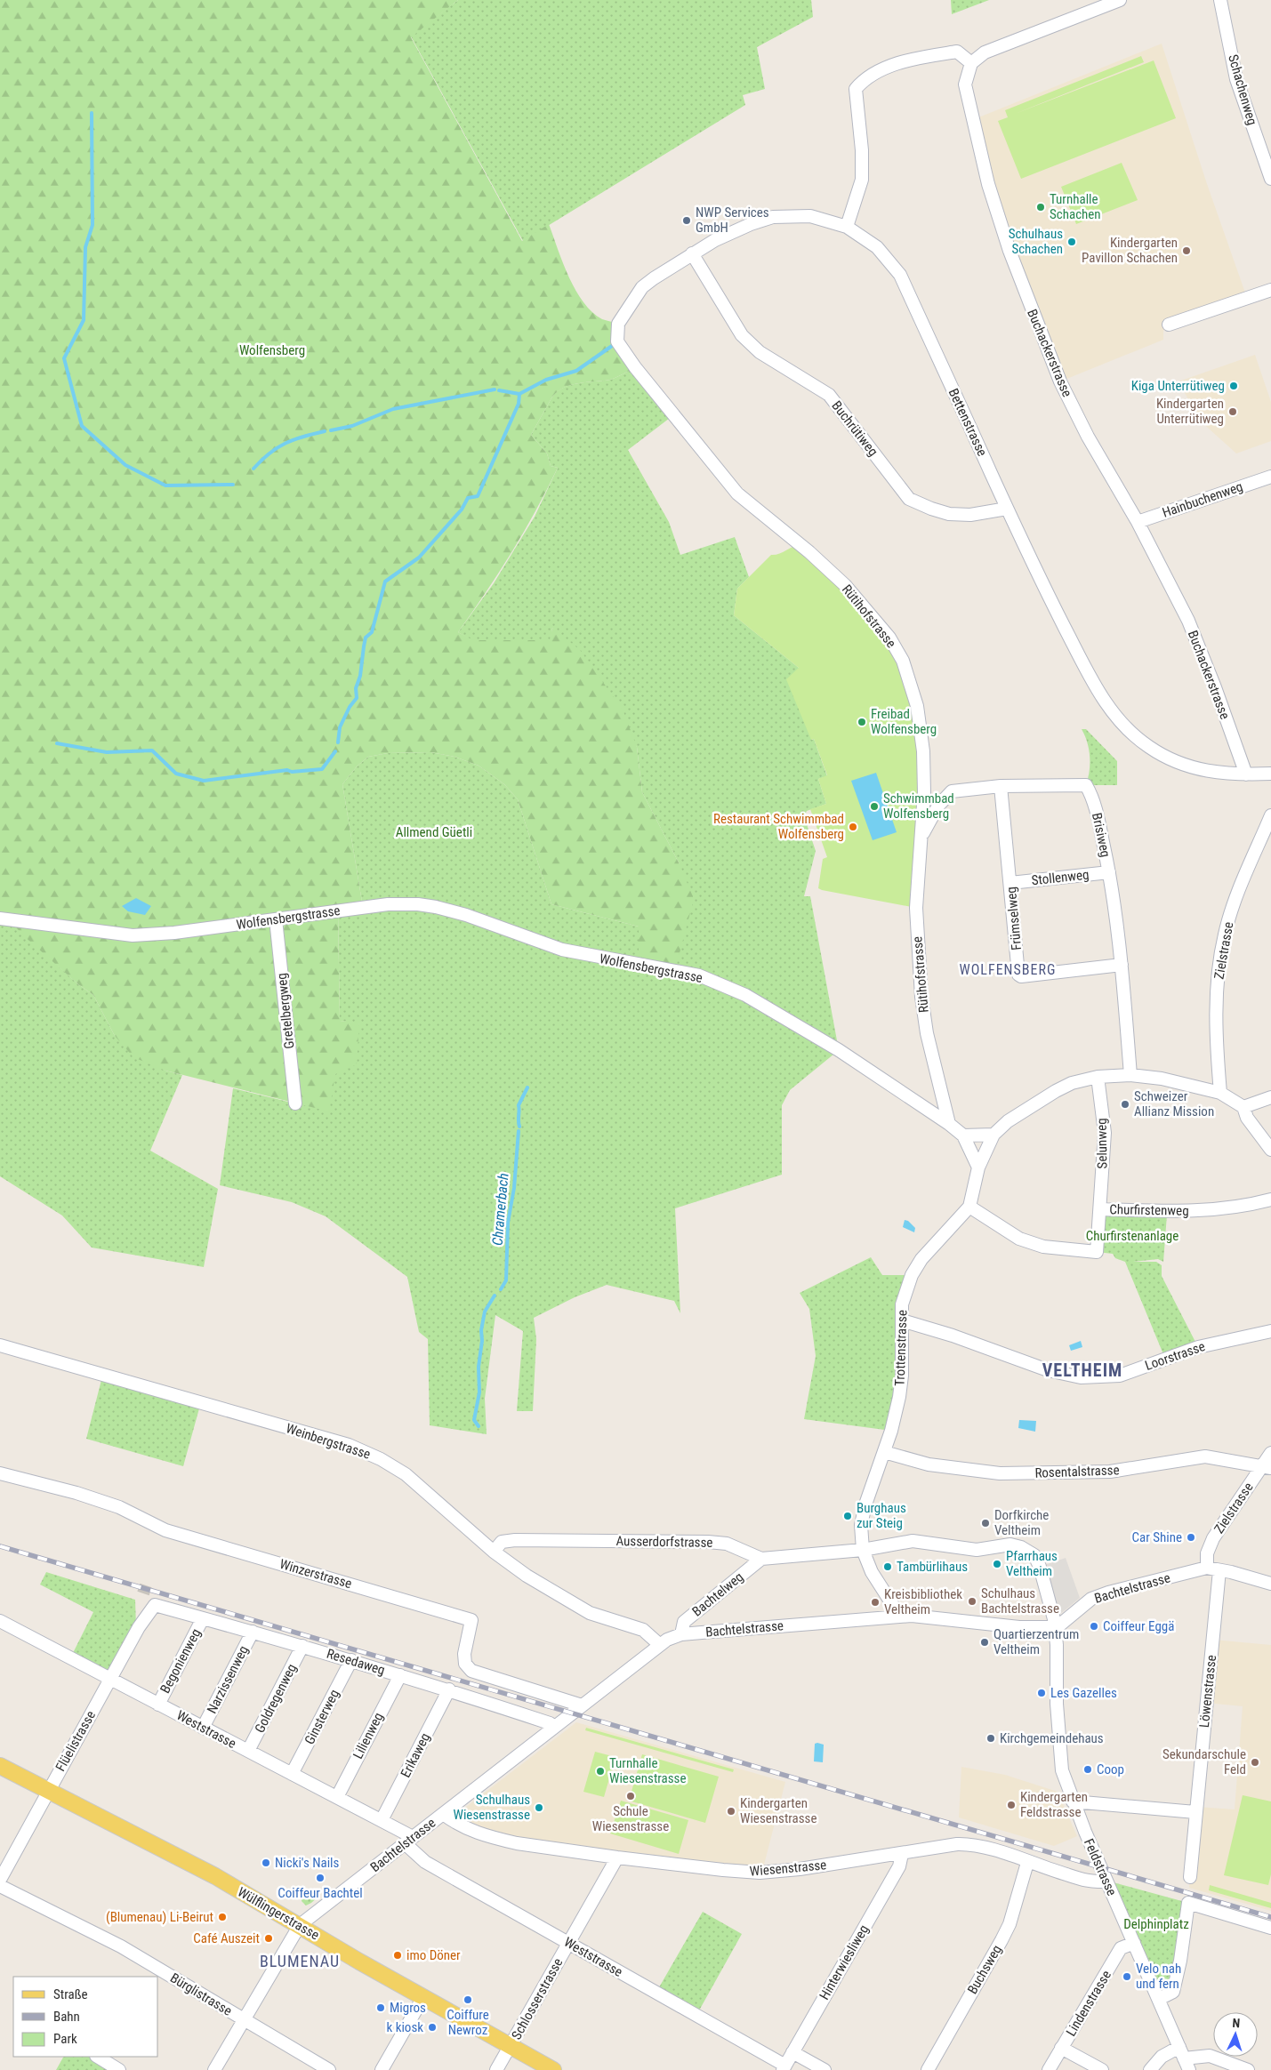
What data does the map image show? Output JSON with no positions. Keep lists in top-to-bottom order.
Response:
{
  "streets": {
    "main road": ["Wülflingerstrasse"],
    "street": [
      "Schachenweg",
      "Buchackerstrasse",
      "Bettenstrasse",
      "Buchrütiweg",
      "Hainbuchenweg",
      "Rütihofstrasse",
      "Brisiweg",
      "Stollenweg",
      "Wolfensbergstrasse",
      "Frümselweg",
      "Zielstrasse",
      "Gretelbergweg",
      "Selunweg",
      "Churfirstenweg",
      "Trottenstrasse",
      "Loorstrasse",
      "Weinbergstrasse",
      "Rosentalstrasse",
      "Ausserdorfstrasse",
      "Winzerstrasse",
      "Bachtelstrasse",
      "Bachtelweg",
      "Begonienweg",
      "Resedaweg",
      "Narzissenweg",
      "Löwenstrasse",
      "Goldregenweg",
      "Ginsterweg",
      "Weststrasse",
      "Lilienweg",
      "Flüelistrasse",
      "Erikaweg",
      "Feldstrasse",
      "Wiesenstrasse",
      "Hinterwiesliweg",
      "Buchsweg",
      "Bürglistrasse",
      "Schlosserstrasse",
      "Lindenstrasse"
    ]
  },
  "crossings": [
    ["Buchackerstrasse", "Bettenstrasse"],
    ["Buchackerstrasse", "Hainbuchenweg"],
    ["Bettenstrasse", "Buchrütiweg"],
    ["Bettenstrasse", "Rütihofstrasse"],
    ["Rütihofstrasse", "Brisiweg"],
    ["Rütihofstrasse", "Wolfensbergstrasse"],
    ["Brisiweg", "Stollenweg"],
    ["Brisiweg", "Frümselweg"],
    ["Stollenweg", "Frümselweg"],
    ["Wolfensbergstrasse", "Gretelbergweg"],
    ["Zielstrasse", "Rosentalstrasse"],
    ["Zielstrasse", "Bachtelstrasse"],
    ["Zielstrasse", "Löwenstrasse"],
    ["Selunweg", "Churfirstenweg"],
    ["Churfirstenweg", "Trottenstrasse"],
    ["Trottenstrasse", "Loorstrasse"],
    ["Trottenstrasse", "Rosentalstrasse"],
    ["Trottenstrasse", "Bachtelstrasse"],
    ["Trottenstrasse", "Feldstrasse"],
    ["Weinbergstrasse", "Ausserdorfstrasse"],
    ["Weinbergstrasse", "Bachtelstrasse"],
    ["Ausserdorfstrasse", "Bachtelweg"],
    ["Winzerstrasse", "Bachtelstrasse"],
    ["Bachtelstrasse", "Bachtelweg"],
    ["Bachtelstrasse", "Resedaweg"],
    ["Bachtelstrasse", "Löwenstrasse"],
    ["Bachtelstrasse", "Weststrasse"],
    ["Bachtelstrasse", "Feldstrasse"],
    ["Bachtelstrasse", "Wiesenstrasse"],
    ["Bachtelstrasse", "Wülflingerstrasse"],
    ["Begonienweg", "Resedaweg"],
    ["Begonienweg", "Weststrasse"],
    ["Resedaweg", "Narzissenweg"],
    ["Resedaweg", "Goldregenweg"],
    ["Resedaweg", "Ginsterweg"],
    ["Resedaweg", "Lilienweg"],
    ["Resedaweg", "Flüelistrasse"],
    ["Resedaweg", "Erikaweg"],
    ["Narzissenweg", "Weststrasse"],
    ["Goldregenweg", "Weststrasse"],
    ["Ginsterweg", "Weststrasse"],
    ["Weststrasse", "Lilienweg"],
    ["Weststrasse", "Flüelistrasse"],
    ["Weststrasse", "Erikaweg"],
    ["Weststrasse", "Hinterwiesliweg"],
    ["Weststrasse", "Schlosserstrasse"],
    ["Flüelistrasse", "Wülflingerstrasse"],
    ["Feldstrasse", "Wiesenstrasse"],
    ["Feldstrasse", "Lindenstrasse"],
    ["Wiesenstrasse", "Hinterwiesliweg"],
    ["Wiesenstrasse", "Buchsweg"],
    ["Wiesenstrasse", "Schlosserstrasse"],
    ["Wülflingerstrasse", "Schlosserstrasse"]
  ],
  "districts": ["WOLFENSBERG", "VELTHEIM", "BLUMENAU"],
  "water": ["Chramerbach"],
  "parks": [
    "Wolfensberg",
    "Allmend Güetli",
    "Churfirstenanlage",
    "Delphinplatz"
  ],
  "places": [
    "Turnhalle Schachen",
    "NWP Services GmbH",
    "Schulhaus Schachen",
    "Kindergarten Pavillon Schachen",
    "Kiga Unterrütiweg",
    "Kindergarten Unterrütiweg",
    "Freibad Wolfensberg",
    "Schwimmbad Wolfensberg",
    "Restaurant Schwimmbad Wolfensberg",
    "Schweizer Allianz Mission",
    "Burghaus zur Steig",
    "Dorfkirche Veltheim",
    "Car Shine",
    "Pfarrhaus Veltheim",
    "Tambürlihaus",
    "Schulhaus Bachtelstrasse",
    "Kreisbibliothek Veltheim",
    "Coiffeur Eggä",
    "Quartierzentrum Veltheim",
    "Les Gazelles",
    "Kirchgemeindehaus",
    "Sekundarschule Feld",
    "Coop",
    "Turnhalle Wiesenstrasse",
    "Schule Wiesenstrasse",
    "Kindergarten Feldstrasse",
    "Schulhaus Wiesenstrasse",
    "Kindergarten Wiesenstrasse",
    "Nicki's Nails",
    "Coiffeur Bachtel",
    "(Blumenau) Li-Beirut",
    "Café Auszeit",
    "imo Döner",
    "Velo nah und fern",
    "Coiffure Newroz",
    "Migros",
    "k kiosk"
  ],
  "legend": ["Straße", "Bahn", "Park"],
  "north": "top"
}
